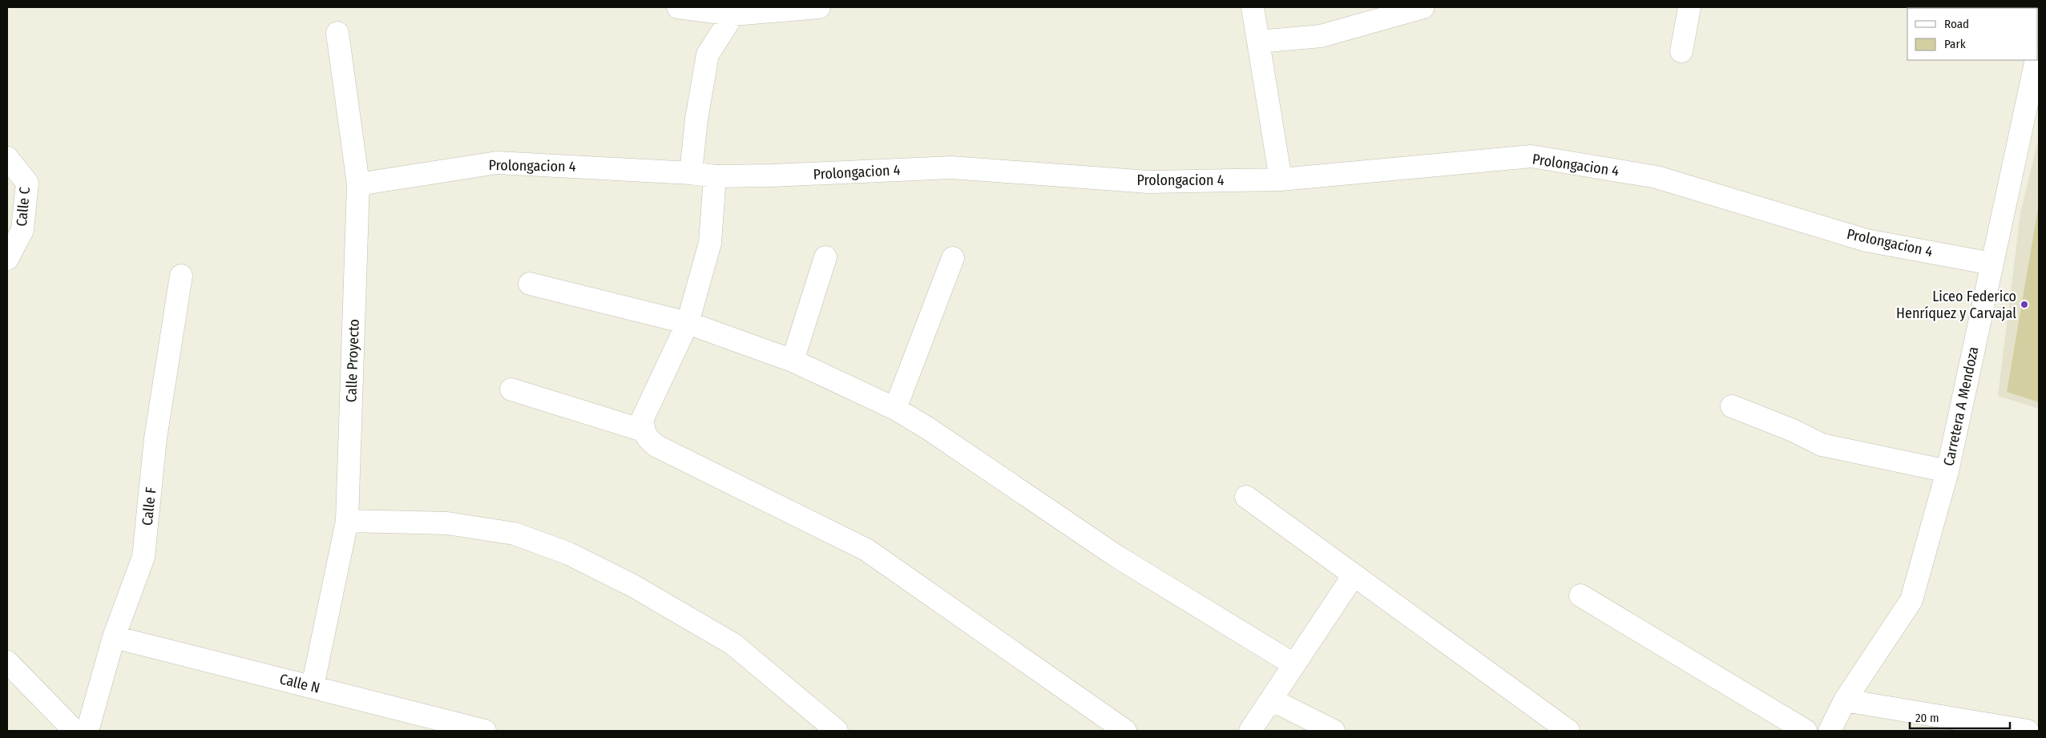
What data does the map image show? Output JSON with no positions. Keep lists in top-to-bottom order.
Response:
{
  "streets": {
    "street": [
      "Prolongacion 4",
      "Calle C",
      "Calle Proyecto",
      "Carretera A Mendoza",
      "Calle F",
      "Calle N"
    ]
  },
  "crossings": [
    ["Prolongacion 4", "Calle Proyecto"],
    ["Prolongacion 4", "Carretera A Mendoza"],
    ["Calle Proyecto", "Calle N"],
    ["Calle F", "Calle N"]
  ],
  "places": ["Liceo Federico Henríquez y Carvajal"],
  "legend": ["Road", "Park"],
  "scale_bar": "20 m"
}
